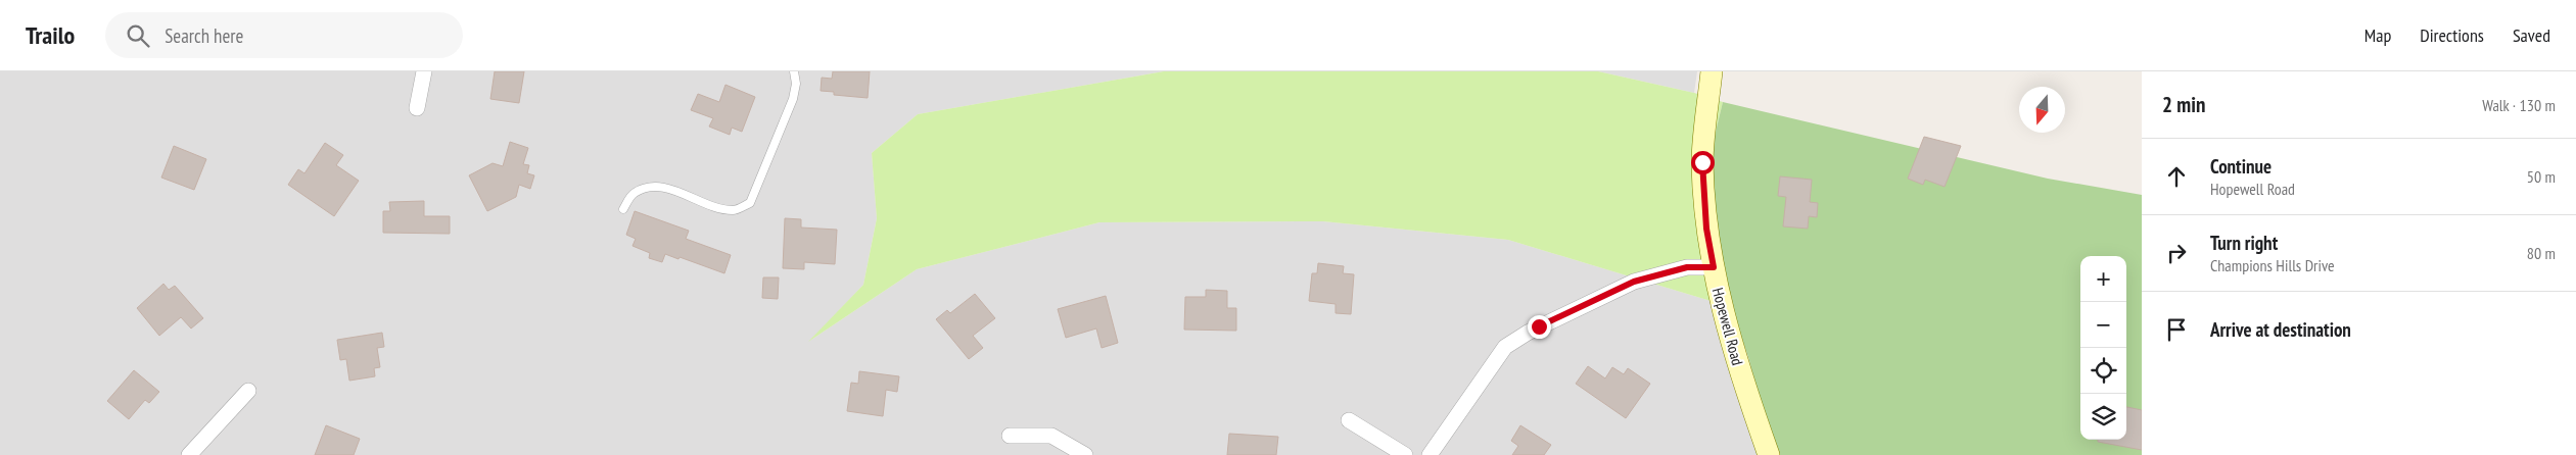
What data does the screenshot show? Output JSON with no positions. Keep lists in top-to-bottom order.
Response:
{
  "streets": {
    "street": ["Hopewell Road"]
  },
  "north": "bottom",
  "page": {
    "header": "Trailo",
    "search": "Search here",
    "nav": ["Map", "Directions", "Saved"],
    "heading": ["2 min", "Walk · 130 m"],
    "list": [
      ["Continue", "Hopewell Road", "50 m"],
      ["Turn right", "Champions Hills Drive", "80 m"],
      "Arrive at destination"
    ],
    "map_buttons": ["+", "−"]
  }
}
